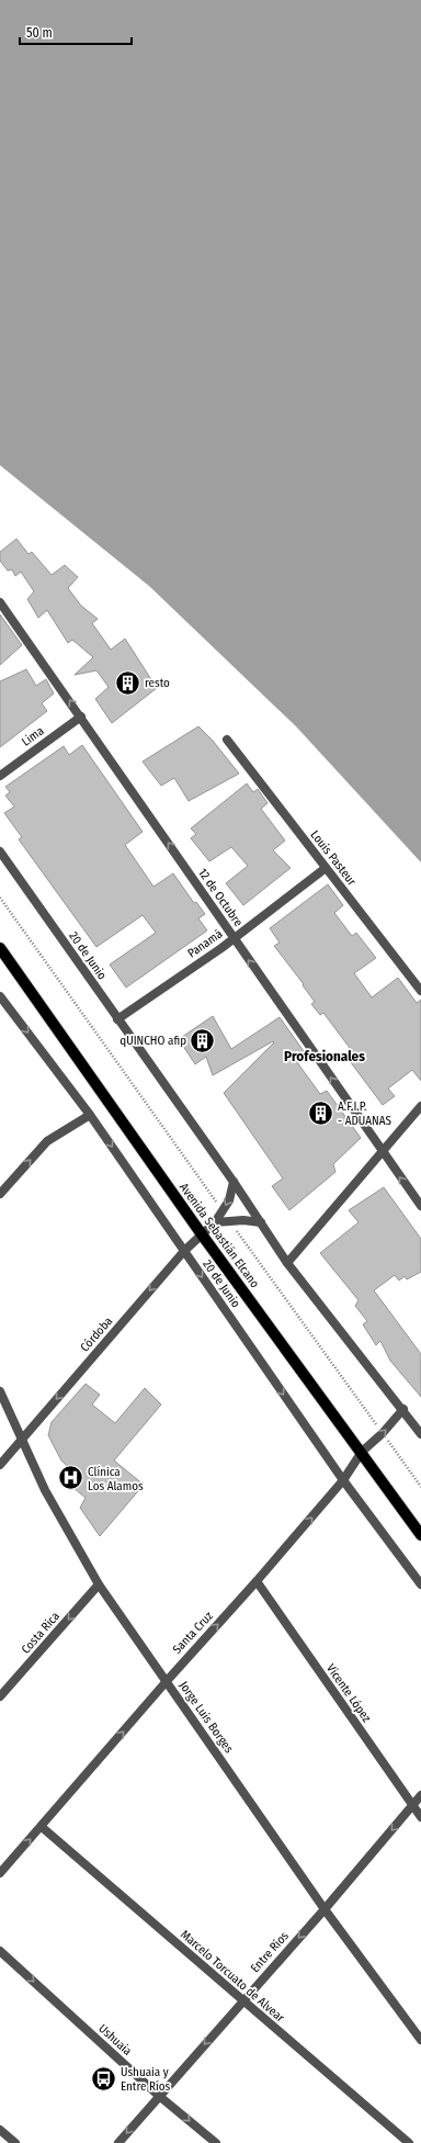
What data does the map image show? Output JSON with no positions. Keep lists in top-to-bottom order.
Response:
{
  "streets": {
    "main road": ["Avenida Sebastián Elcano"],
    "street": [
      "Lima",
      "Louis Pasteur",
      "12 de Octubre",
      "Panamá",
      "20 de Junio",
      "Córdoba",
      "Costa Rica",
      "Santa Cruz",
      "Vicente López",
      "Jorge Luis Borges",
      "Entre Ríos",
      "Marcelo Torcuato de Alvear",
      "Ushuaia"
    ]
  },
  "crossings": [
    ["Lima", "12 de Octubre"],
    ["Louis Pasteur", "Panamá"],
    ["12 de Octubre", "Panamá"],
    ["Panamá", "20 de Junio"],
    ["20 de Junio", "Córdoba"],
    ["20 de Junio", "Santa Cruz"],
    ["Avenida Sebastián Elcano", "Córdoba"],
    ["Avenida Sebastián Elcano", "Santa Cruz"],
    ["Córdoba", "Jorge Luis Borges"],
    ["Costa Rica", "Jorge Luis Borges"],
    ["Santa Cruz", "Vicente López"],
    ["Santa Cruz", "Jorge Luis Borges"],
    ["Santa Cruz", "Marcelo Torcuato de Alvear"],
    ["Vicente López", "Entre Ríos"],
    ["Jorge Luis Borges", "Entre Ríos"],
    ["Entre Ríos", "Marcelo Torcuato de Alvear"],
    ["Entre Ríos", "Ushuaia"]
  ],
  "one_way": [
    "12 de Octubre",
    "20 de Junio",
    "Córdoba",
    "Costa Rica",
    "Santa Cruz",
    "Entre Ríos",
    "Ushuaia"
  ],
  "districts": ["Profesionales"],
  "places": {
    "building": ["resto", "qUINCHO afip", "A.F.I.P. - ADUANAS"],
    "hospital": ["Clínica Los Alamos"],
    "bus stop": ["Ushuaia y Entre Ríos"]
  },
  "scale_bar": "50 m"
}
